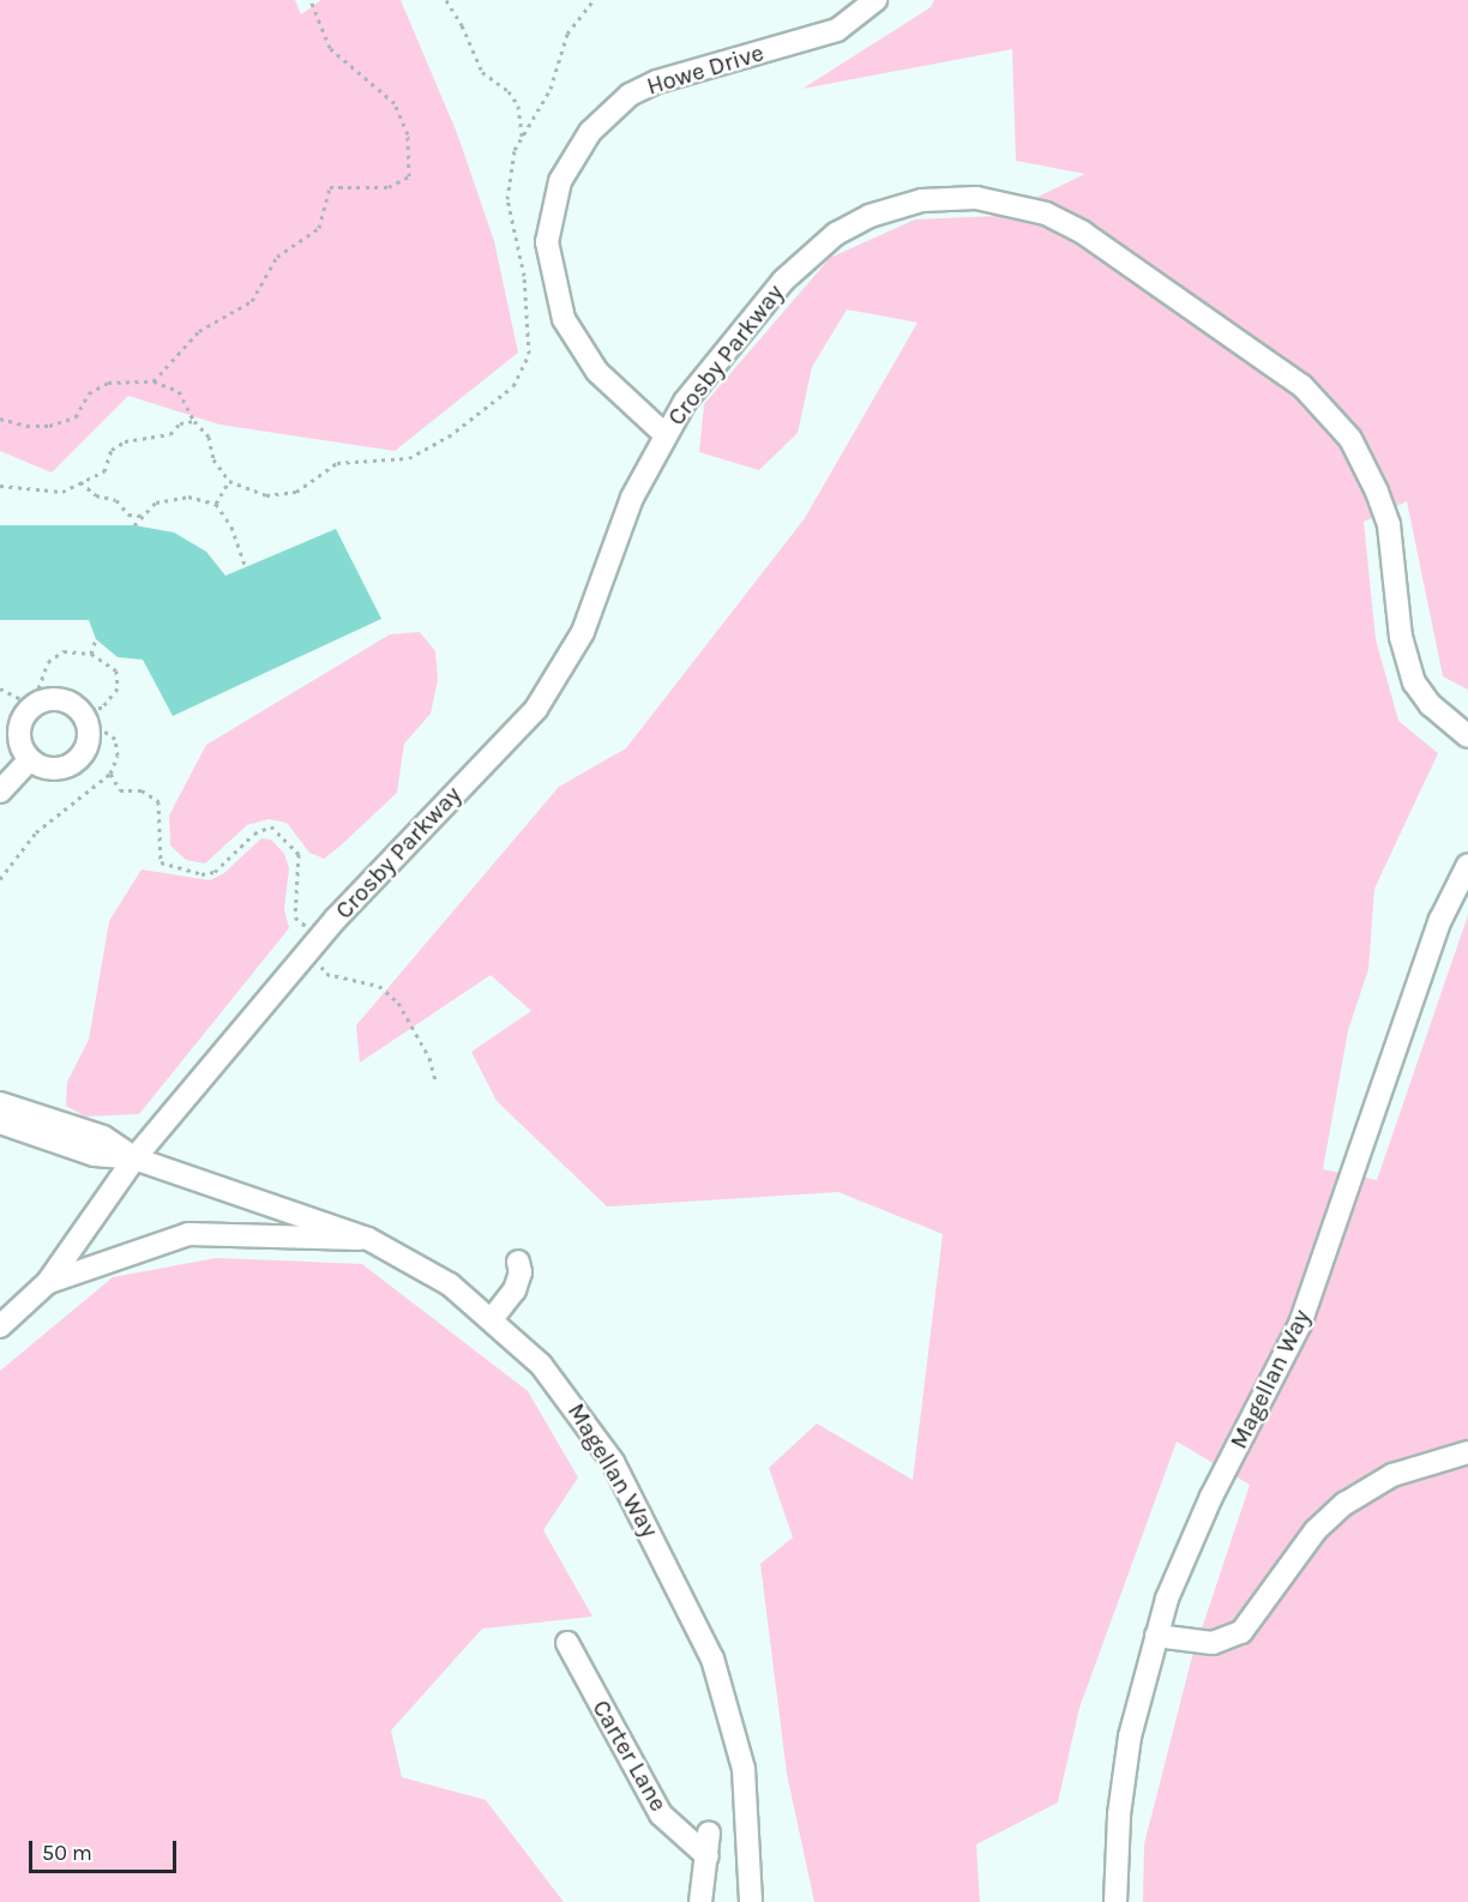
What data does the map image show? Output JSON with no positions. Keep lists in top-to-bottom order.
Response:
{
  "streets": {
    "street": [
      "Howe Drive",
      "Crosby Parkway",
      "Magellan Way",
      "Carter Lane"
    ]
  },
  "crossings": [
    ["Howe Drive", "Crosby Parkway"],
    ["Crosby Parkway", "Magellan Way"]
  ],
  "scale_bar": "50 m"
}
